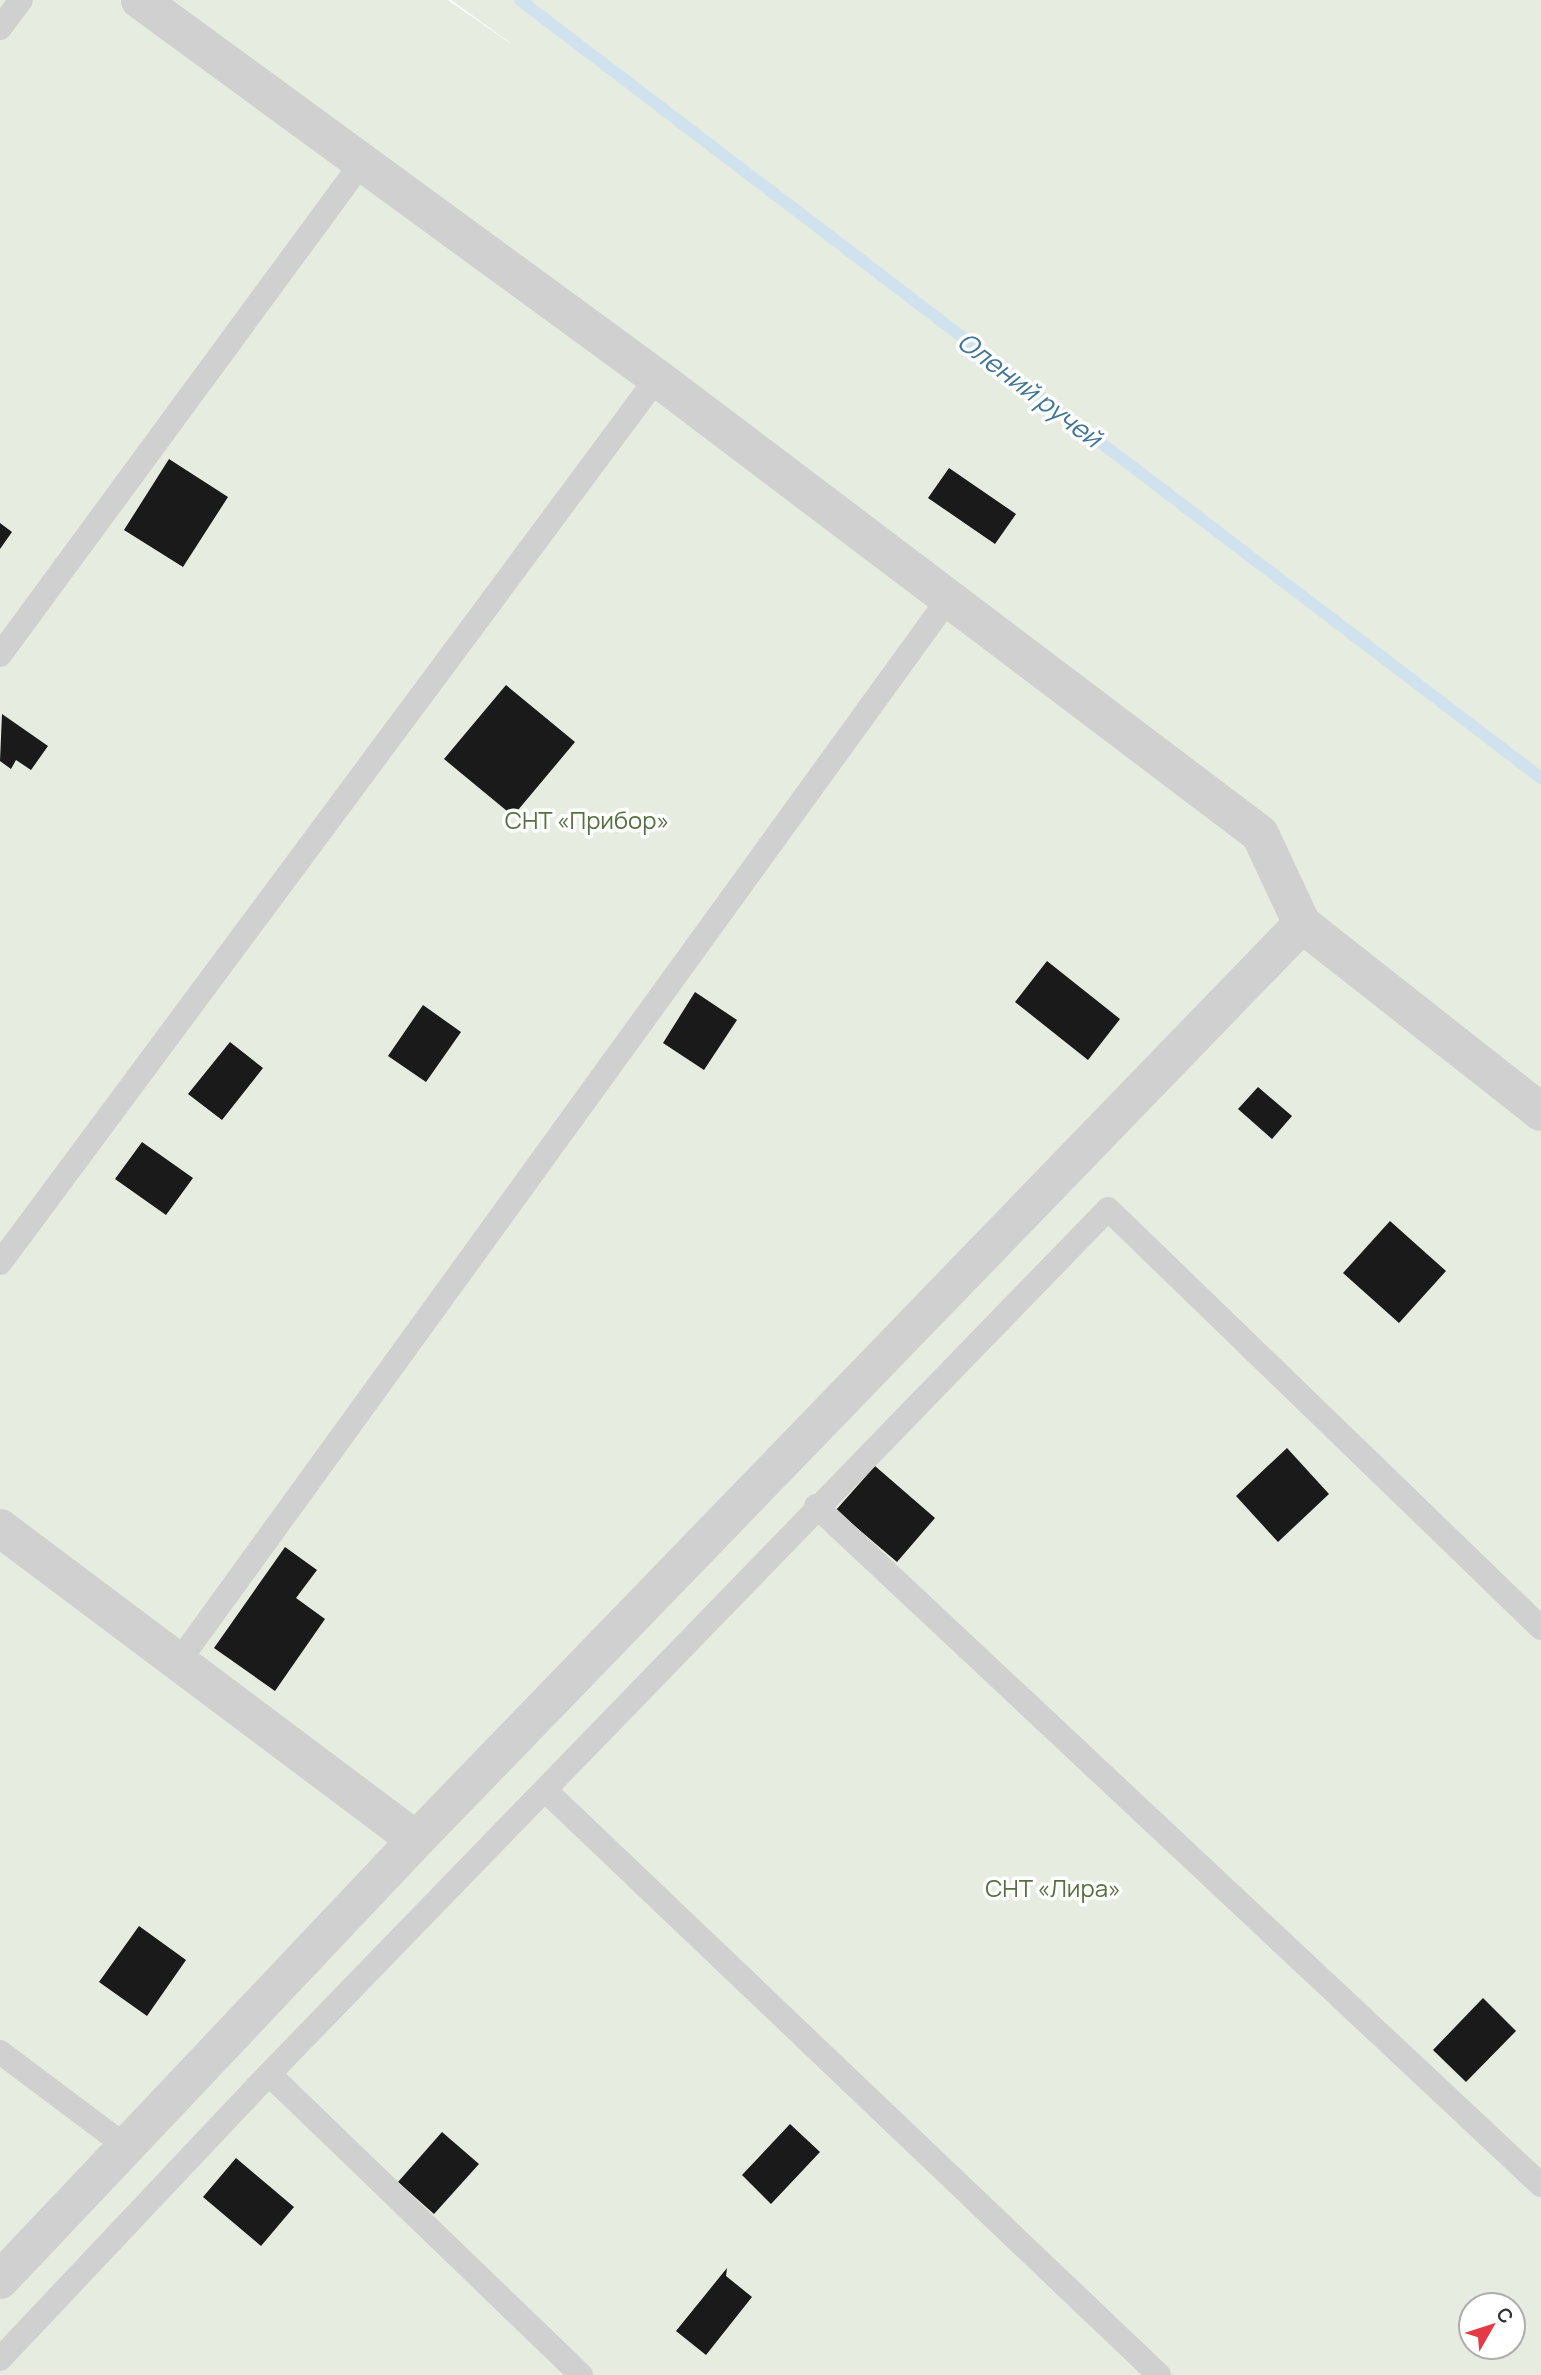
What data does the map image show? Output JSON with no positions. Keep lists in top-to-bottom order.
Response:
{
  "water": ["Олений ручей"],
  "parks": ["СНТ «Прибор»", "СНТ «Лира»"],
  "north": "top right"
}
